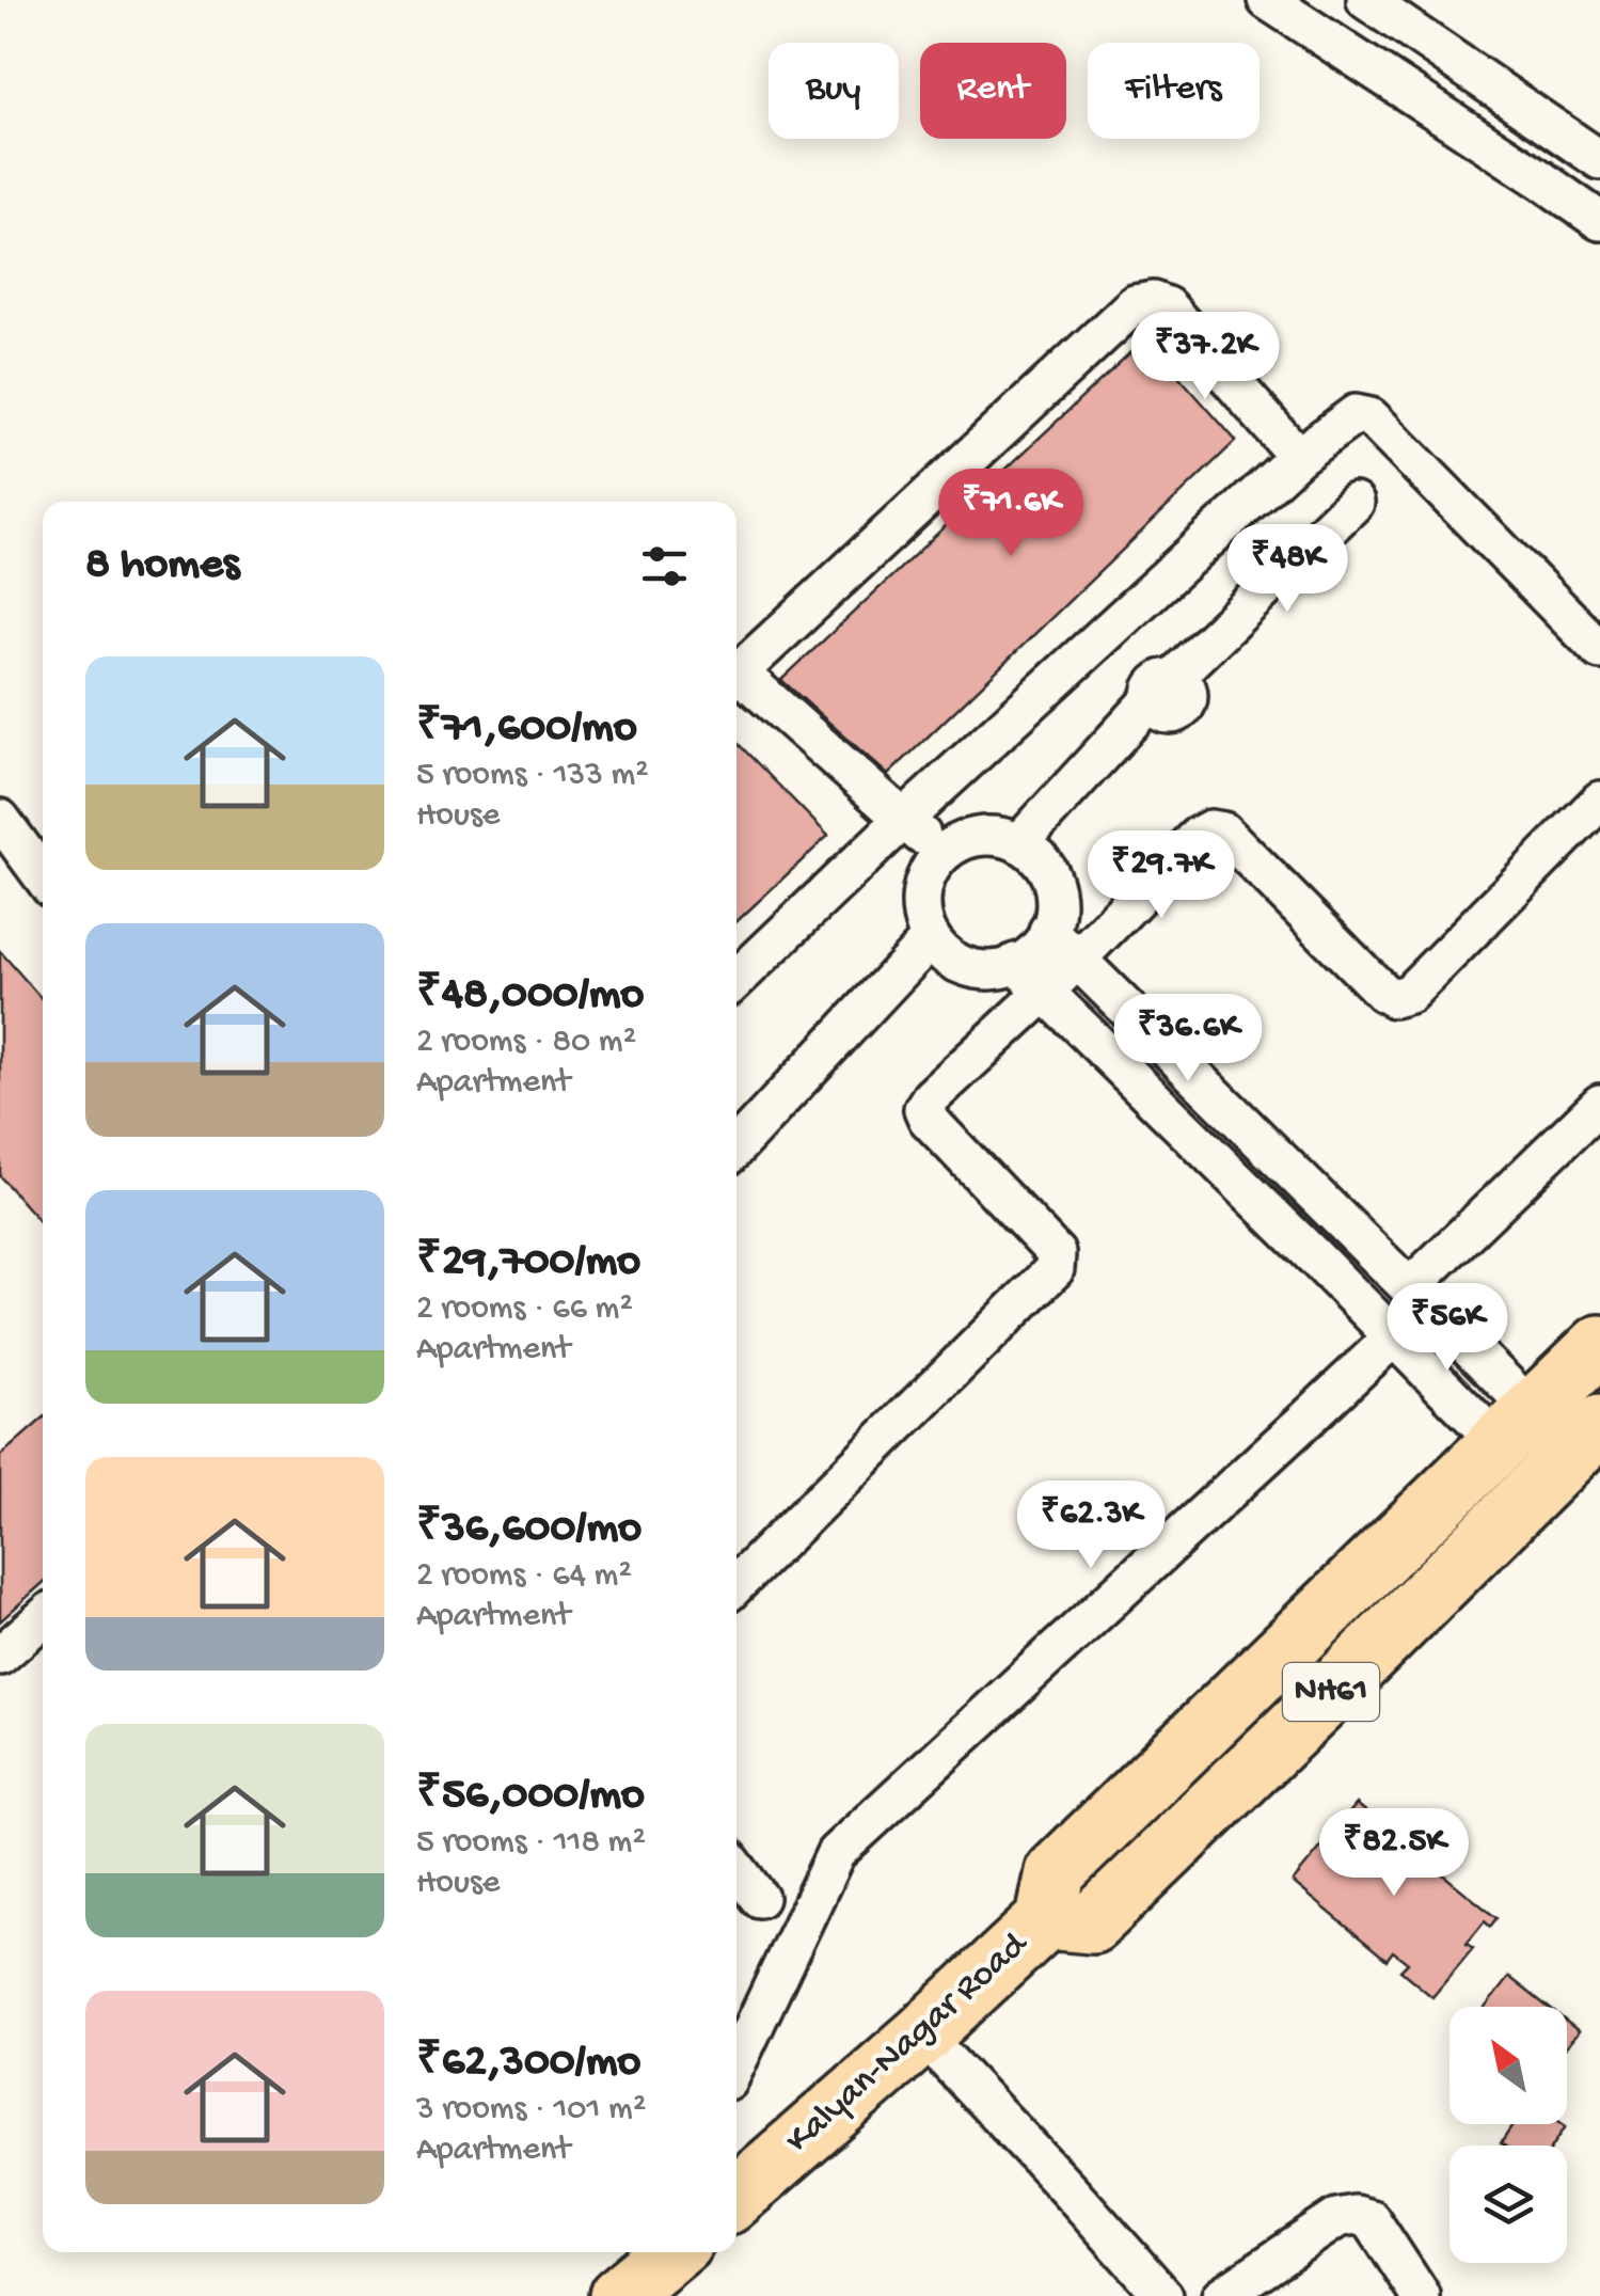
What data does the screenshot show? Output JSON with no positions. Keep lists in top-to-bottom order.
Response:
{
  "streets": {
    "highway": ["NH61", "Kalyan-Nagar Road"]
  },
  "north": "top left",
  "page": {
    "chip": ["Buy", "Rent", "Filters"],
    "price": [
      "₹37.2K",
      "₹71.6K",
      "₹48K",
      "₹29.7K",
      "₹36.6K",
      "₹56K",
      "₹62.3K",
      "₹82.5K"
    ],
    "heading": "8 homes",
    "list": [
      {
        "name": "₹71,600/mo",
        "note": "5 rooms · 133 m² · House"
      },
      {
        "name": "₹48,000/mo",
        "note": "2 rooms · 80 m² · Apartment"
      },
      {
        "name": "₹29,700/mo",
        "note": "2 rooms · 66 m² · Apartment"
      },
      {
        "name": "₹36,600/mo",
        "note": "2 rooms · 64 m² · Apartment"
      },
      {
        "name": "₹56,000/mo",
        "note": "5 rooms · 118 m² · House"
      },
      {
        "name": "₹62,300/mo",
        "note": "3 rooms · 101 m² · Apartment"
      }
    ]
  }
}
